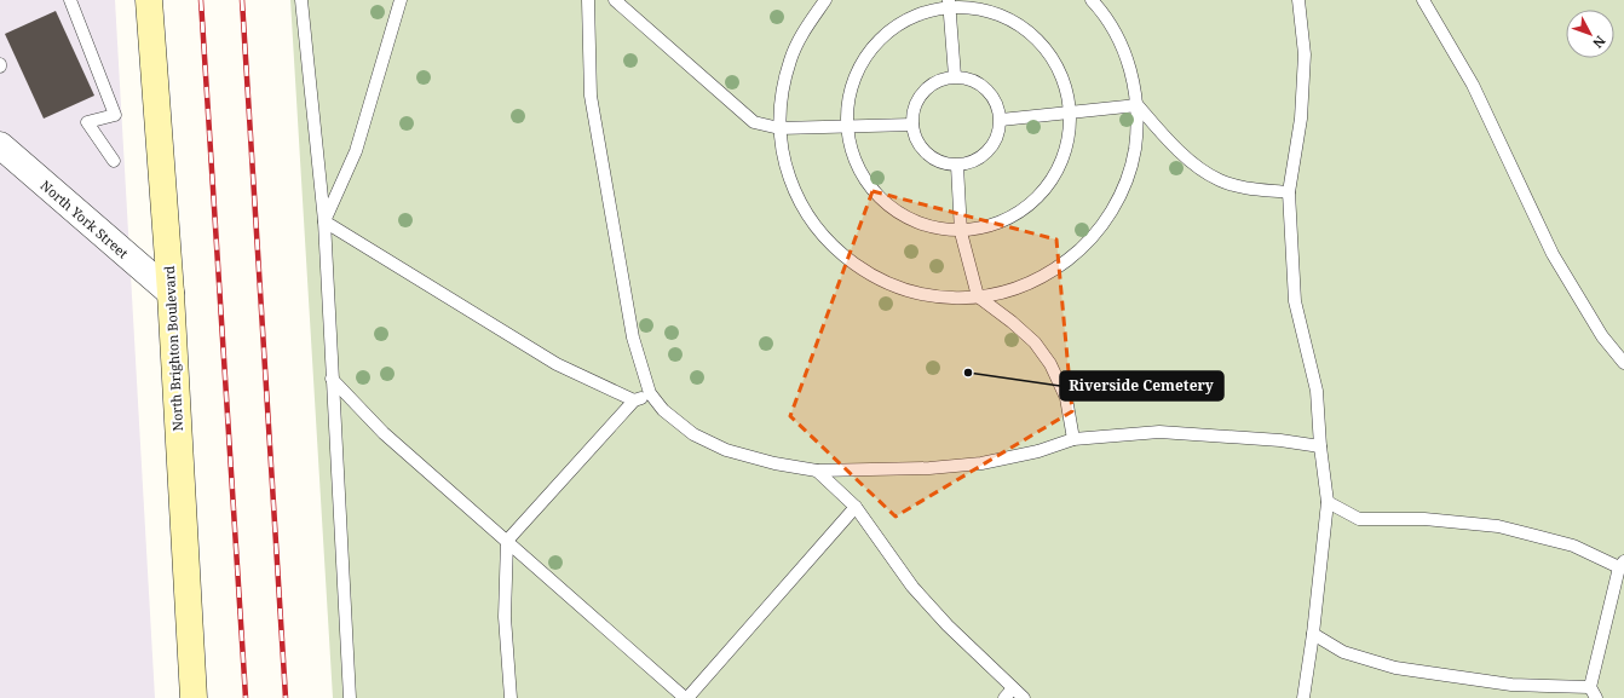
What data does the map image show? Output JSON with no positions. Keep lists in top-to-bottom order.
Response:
{
  "streets": {
    "main road": ["North Brighton Boulevard"],
    "street": ["North York Street"]
  },
  "crossings": [
    ["North York Street", "North Brighton Boulevard"]
  ],
  "places": ["Riverside Cemetery"],
  "north": "bottom right"
}
